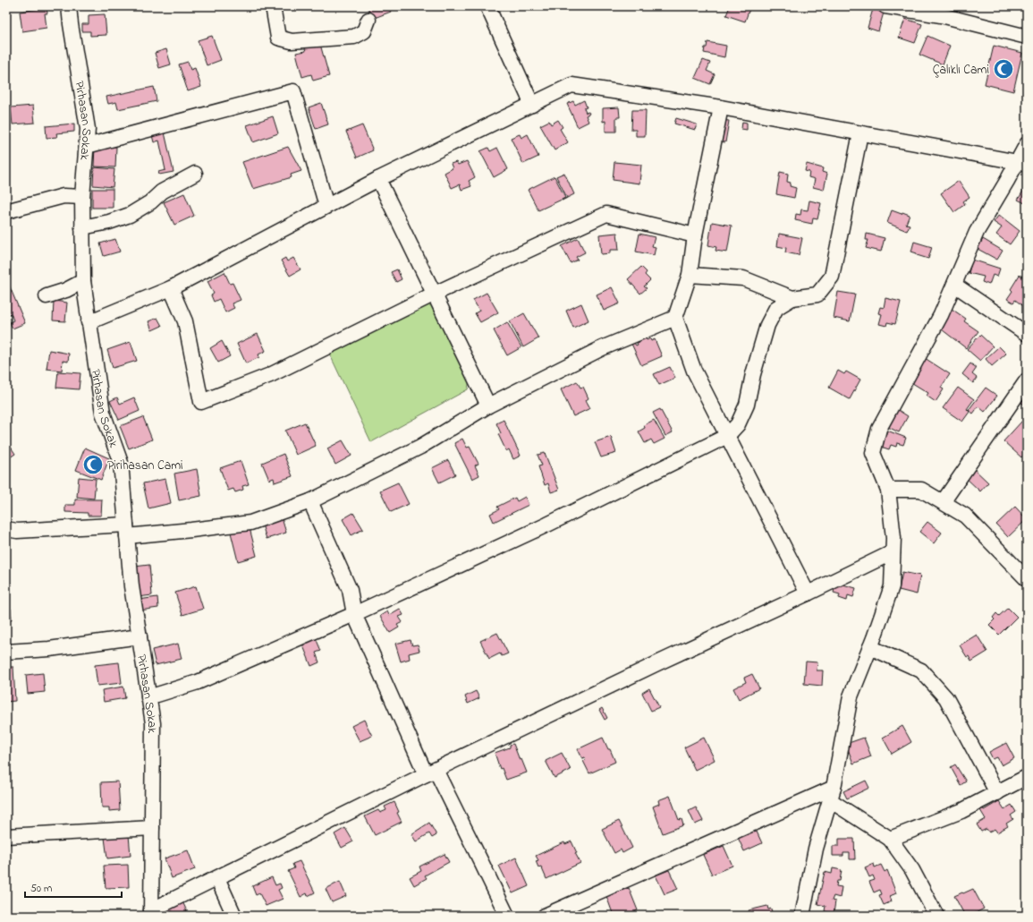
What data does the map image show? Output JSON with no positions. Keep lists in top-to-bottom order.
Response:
{
  "streets": {
    "street": ["Pirhasan Sokak"]
  },
  "places": {
    "mosque": ["Çalıklı Cami", "Pirihasan Cami"]
  },
  "scale_bar": "50 m"
}
